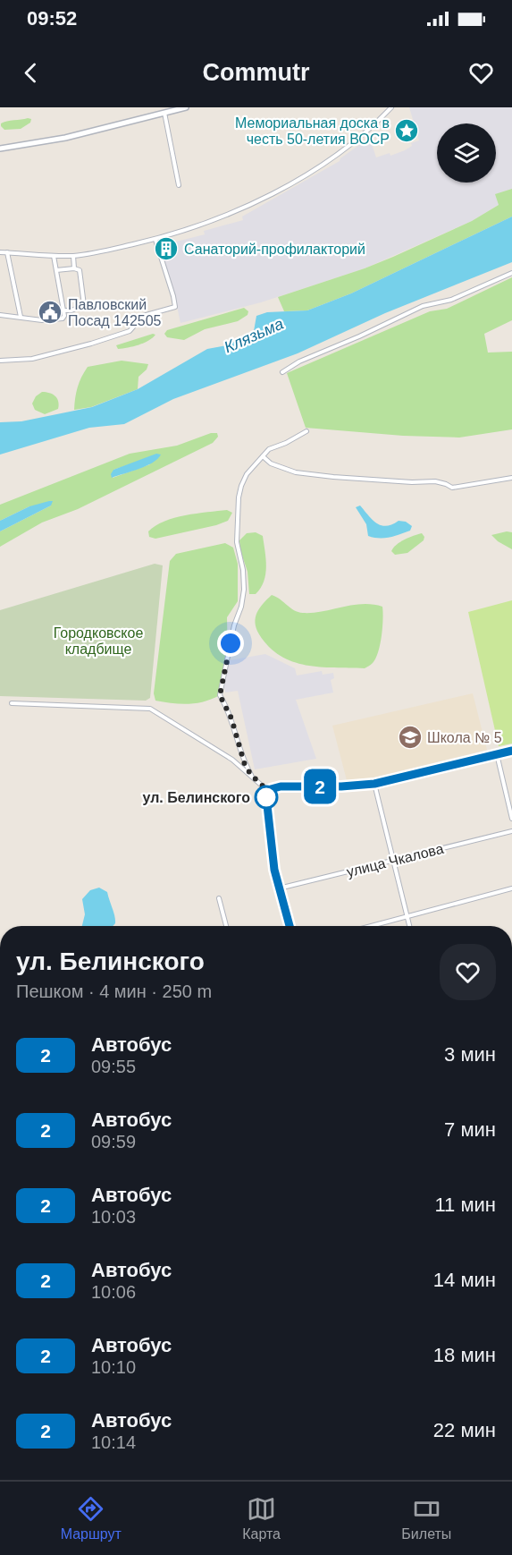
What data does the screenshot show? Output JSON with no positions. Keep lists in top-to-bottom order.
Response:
{
  "streets": {
    "street": ["улица Чкалова"]
  },
  "water": ["Клязьма"],
  "parks": ["Городковское кладбище"],
  "places": {
    "place": ["Мемориальная доска в честь 50-летия ВОСР"],
    "building": ["Санаторий-профилакторий"],
    "public building": ["Павловский Посад 142505"],
    "school or university": ["Школа № 5"],
    "other": ["ул. Белинского"]
  },
  "lines": ["bus line 2"],
  "page": {
    "status": "09:52",
    "header": "Commutr",
    "on_map": "2",
    "heading": ["ул. Белинского", "Пешком · 4 мин · 250 m"],
    "list": [
      {
        "mark": "2",
        "name": "Автобус",
        "note": "09:55",
        "value": "3 мин"
      },
      {
        "mark": "2",
        "name": "Автобус",
        "note": "09:59",
        "value": "7 мин"
      },
      {
        "mark": "2",
        "name": "Автобус",
        "note": "10:03",
        "value": "11 мин"
      },
      {
        "mark": "2",
        "name": "Автобус",
        "note": "10:06",
        "value": "14 мин"
      },
      {
        "mark": "2",
        "name": "Автобус",
        "note": "10:10",
        "value": "18 мин"
      },
      {
        "mark": "2",
        "name": "Автобус",
        "note": "10:14",
        "value": "22 мин"
      }
    ],
    "tabs": ["Маршрут", "Карта", "Билеты"]
  }
}
